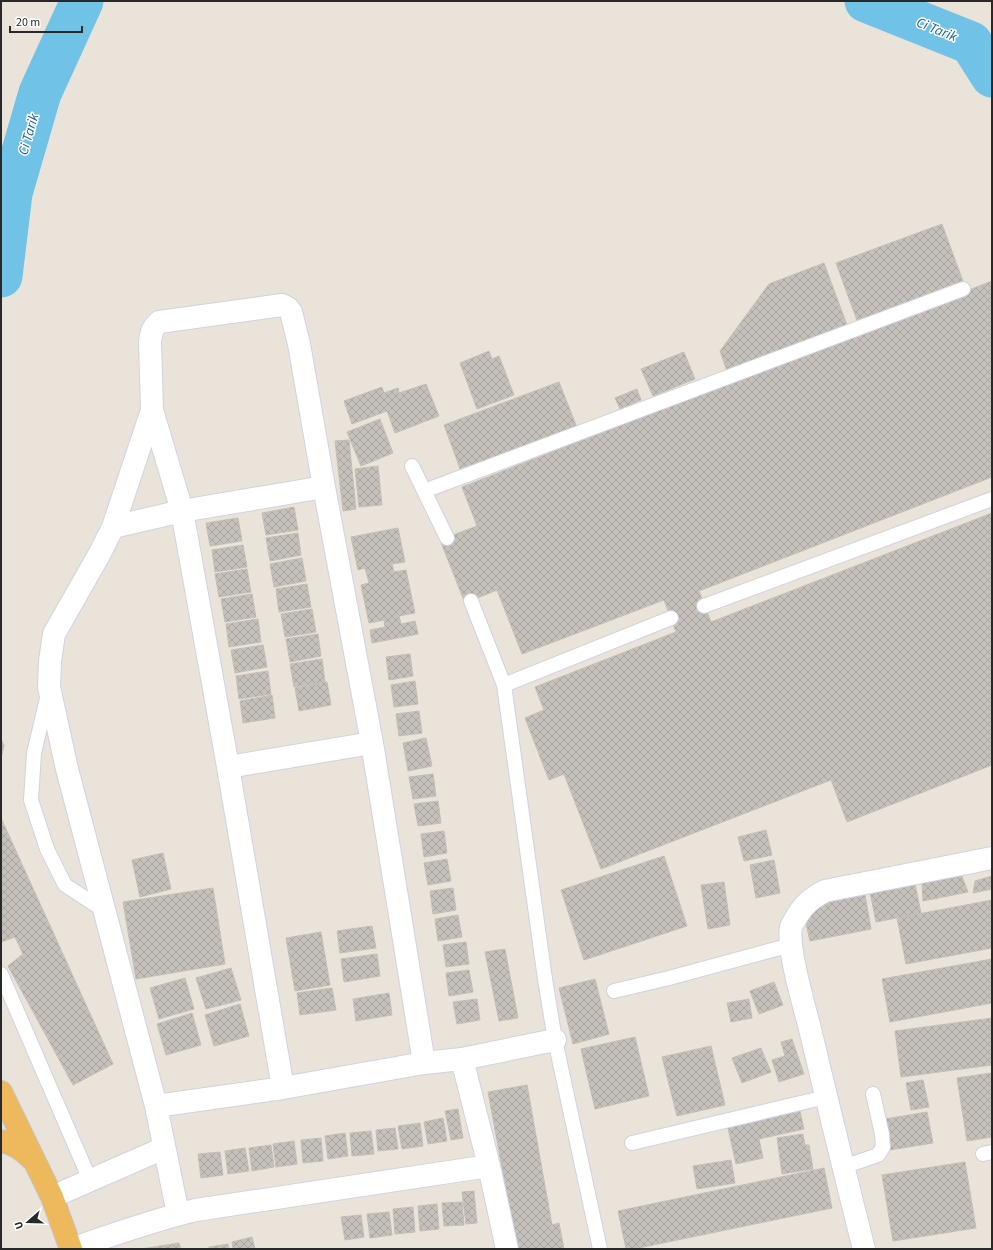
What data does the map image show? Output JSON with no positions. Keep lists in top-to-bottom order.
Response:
{
  "water": ["Ci Tarik"],
  "scale_bar": "20 m",
  "north": "left"
}
